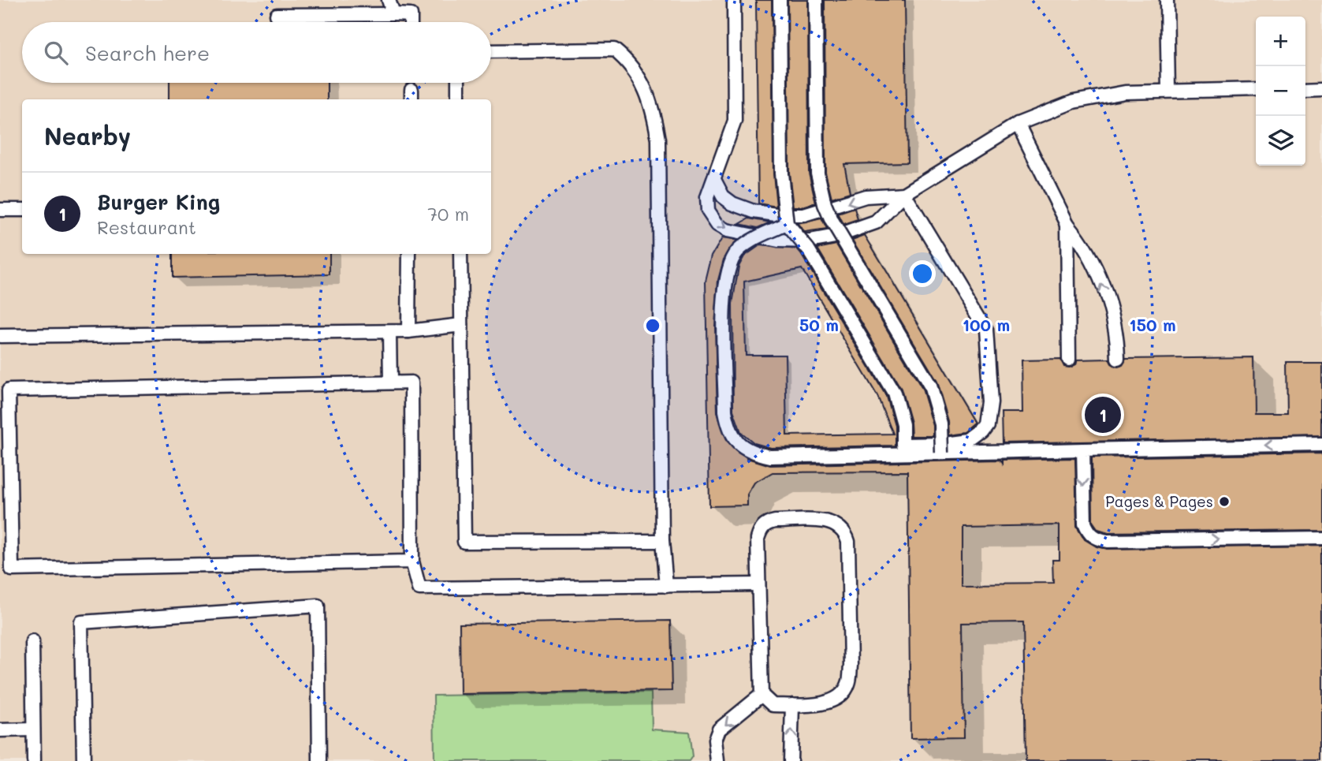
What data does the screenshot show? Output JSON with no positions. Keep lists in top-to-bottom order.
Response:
{
  "places": ["Pages & Pages"],
  "page": {
    "map_buttons": ["+", "−"],
    "search": "Search here",
    "heading": "Nearby",
    "list": [
      {
        "mark": "1",
        "name": "Burger King",
        "note": "Restaurant",
        "value": "70 m"
      }
    ],
    "pins": "1"
  },
  "rings": ["50 m", "100 m", "150 m"]
}
